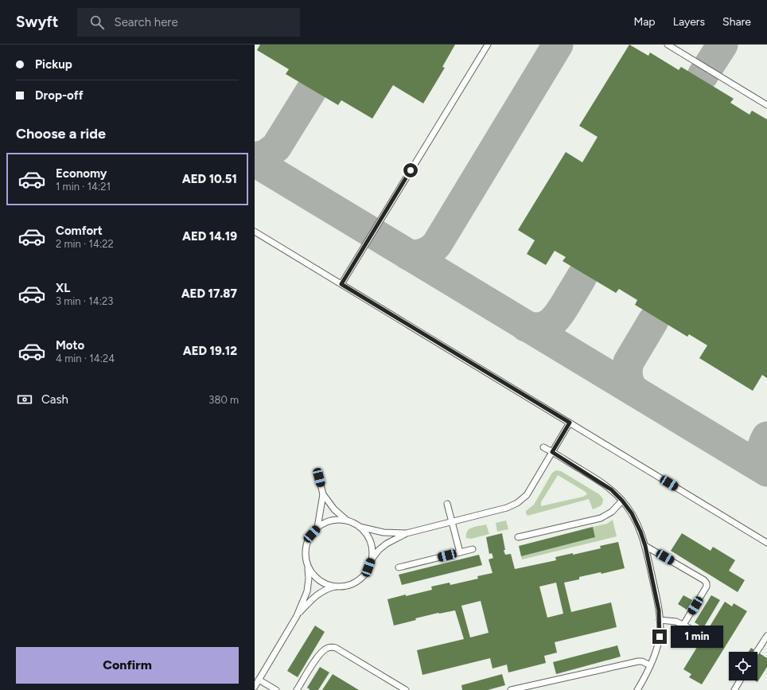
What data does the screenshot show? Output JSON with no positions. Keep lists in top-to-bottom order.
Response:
{
  "page": {
    "header": "Swyft",
    "search": "Search here",
    "nav": ["Map", "Layers", "Share"],
    "banner": ["Pickup", "Drop-off"],
    "heading": "Choose a ride",
    "list": [
      {
        "name": "Economy",
        "note": "1 min · 14:21",
        "value": "AED 10.51"
      },
      {
        "name": "Comfort",
        "note": "2 min · 14:22",
        "value": "AED 14.19"
      },
      {
        "name": "XL",
        "note": "3 min · 14:23",
        "value": "AED 17.87"
      },
      {
        "name": "Moto",
        "note": "4 min · 14:24",
        "value": "AED 19.12"
      }
    ],
    "pay": ["Cash", "380 m"],
    "bubble": "1 min",
    "buttons": "Confirm"
  }
}
